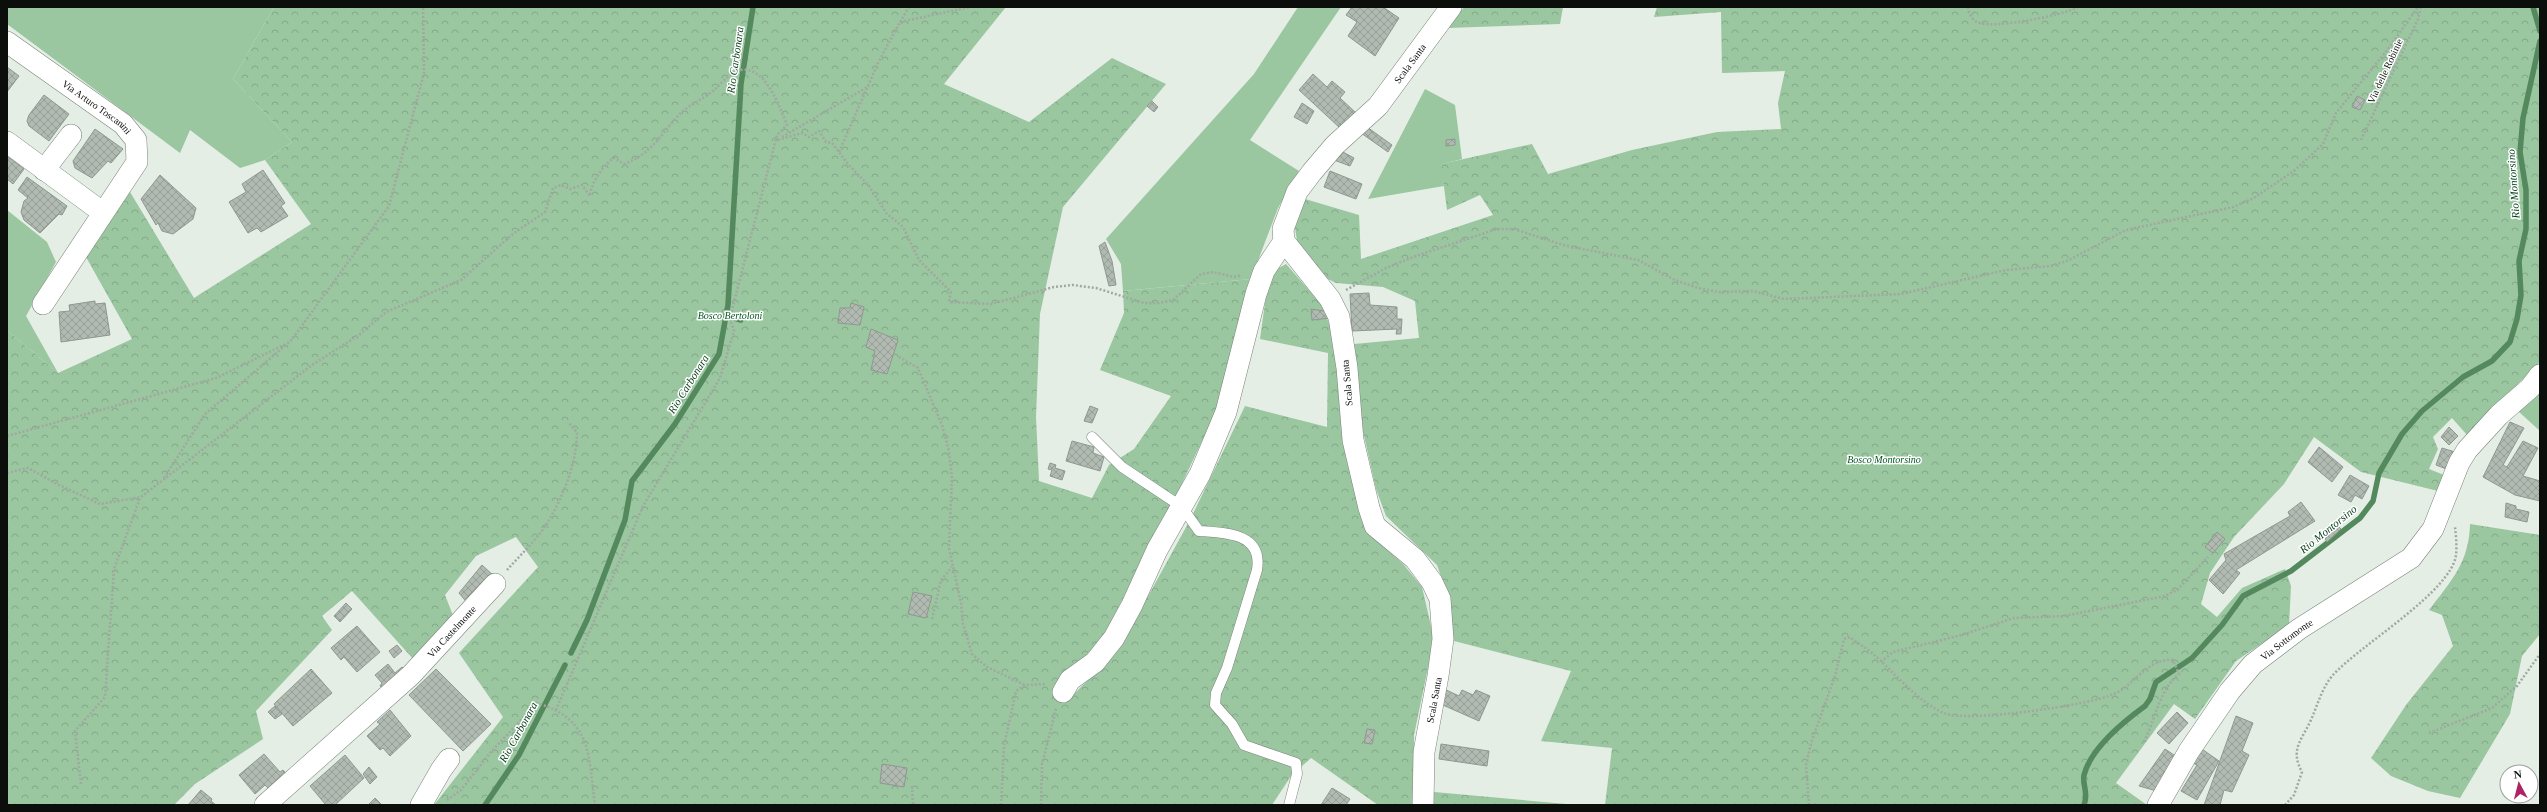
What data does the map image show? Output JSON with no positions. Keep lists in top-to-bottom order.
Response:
{
  "streets": {
    "street": [
      "Scala Santa",
      "Via Arturo Toscanini",
      "Via Castelmonte",
      "Via Sottomonte"
    ],
    "path": ["Via delle Robinie"]
  },
  "water": ["Rio Carbonara", "Rio Montorsino"],
  "parks": ["Bosco Bertoloni", "Bosco Montorsino"],
  "north": "top"
}
